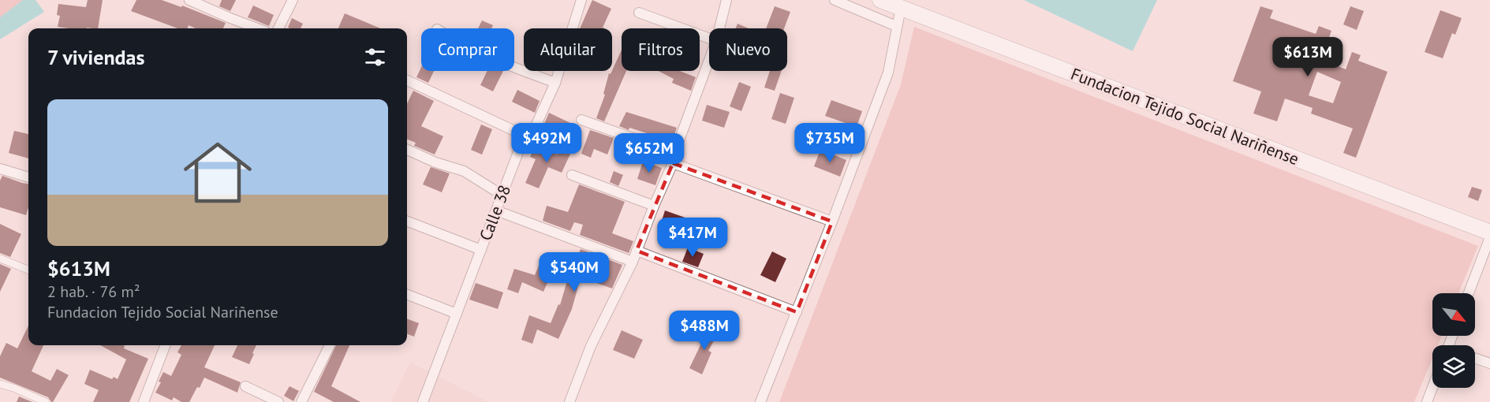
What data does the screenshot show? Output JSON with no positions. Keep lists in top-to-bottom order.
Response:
{
  "streets": {
    "main road": ["Fundacion Tejido Social Nariñense"],
    "street": ["Calle 38"]
  },
  "north": "bottom right",
  "page": {
    "chip": [
      "Comprar",
      "Alquilar",
      "Filtros",
      "Nuevo"
    ],
    "heading": "7 viviendas",
    "price": [
      "$613M",
      "$492M",
      "$735M",
      "$652M",
      "$417M",
      "$540M",
      "$488M"
    ],
    "list": [
      {
        "name": "$613M",
        "note": "2 hab. · 76 m² · Fundacion Tejido Social Nariñense"
      }
    ]
  }
}
